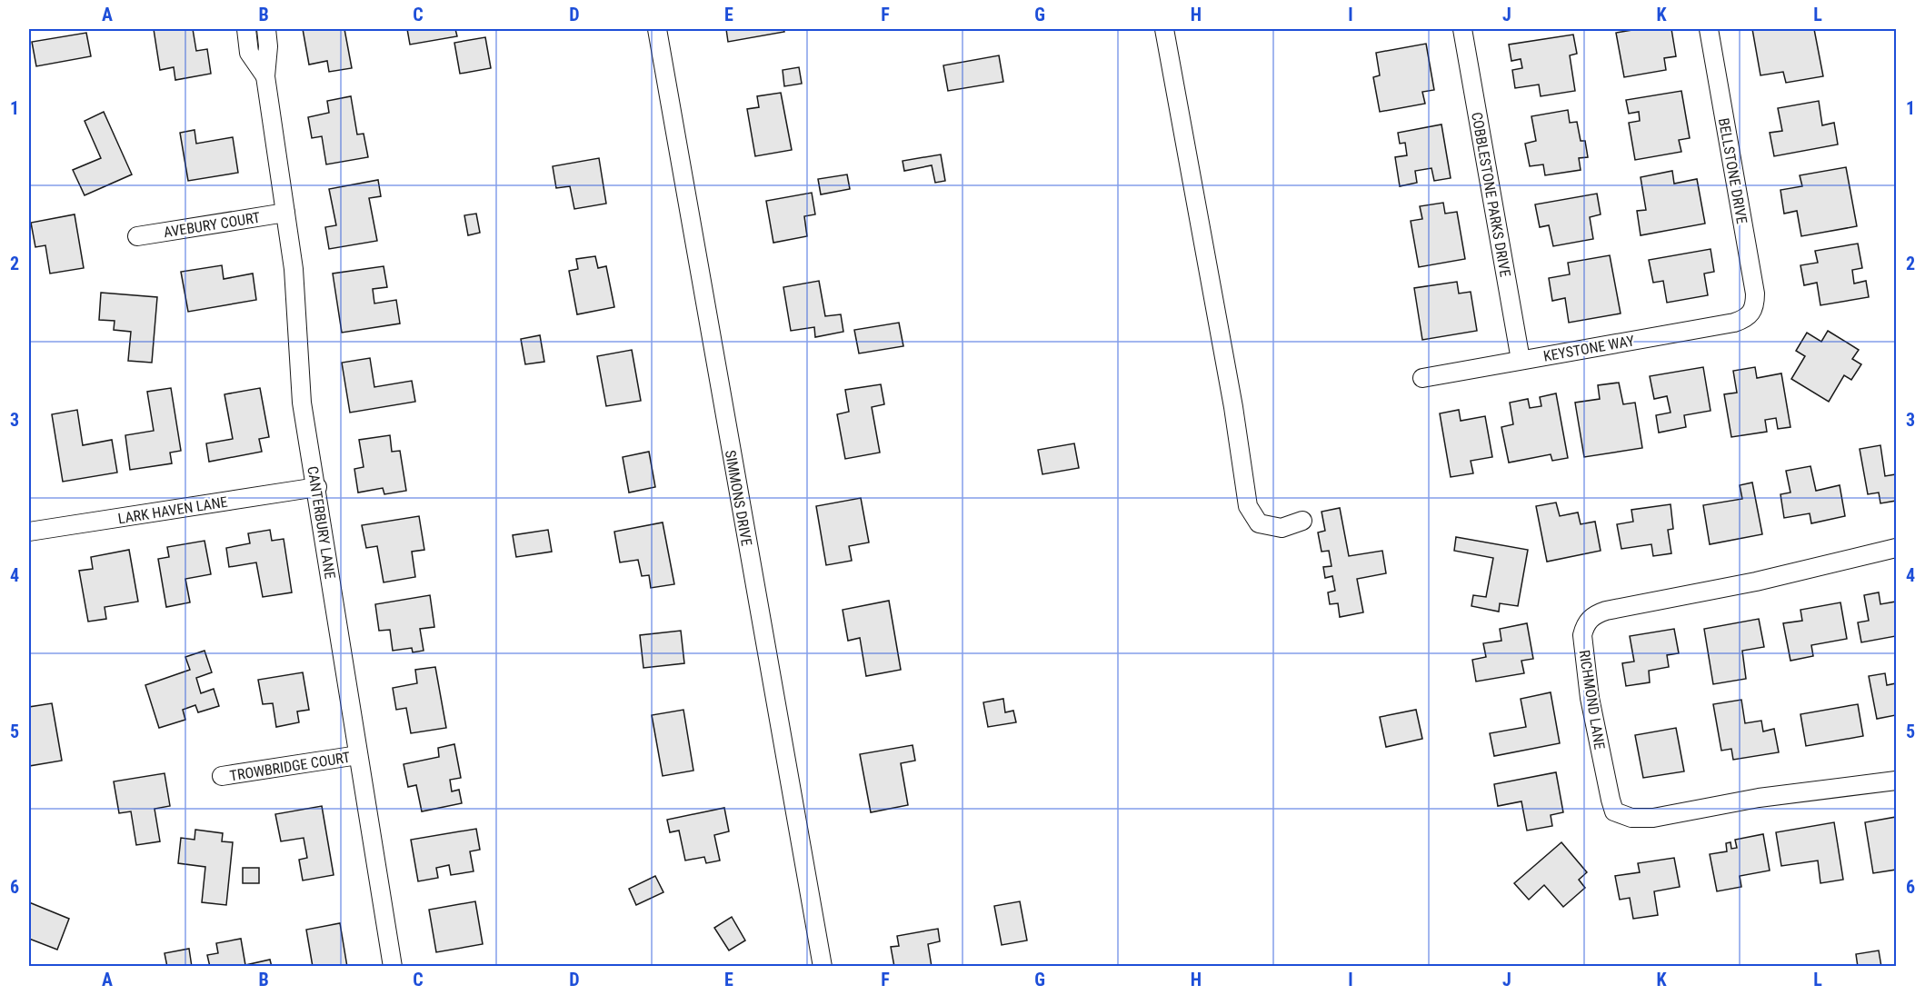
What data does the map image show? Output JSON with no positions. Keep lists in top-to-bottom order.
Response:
{
  "streets": {
    "street": [
      "BELLSTONE DRIVE",
      "COBBLESTONE PARKS DRIVE",
      "AVEBURY COURT",
      "KEYSTONE WAY",
      "SIMMONS DRIVE",
      "LARK HAVEN LANE",
      "CANTERBURY LANE",
      "RICHMOND LANE",
      "TROWBRIDGE COURT"
    ]
  },
  "crossings": [
    ["BELLSTONE DRIVE", "KEYSTONE WAY"],
    ["COBBLESTONE PARKS DRIVE", "KEYSTONE WAY"],
    ["AVEBURY COURT", "CANTERBURY LANE"],
    ["LARK HAVEN LANE", "CANTERBURY LANE"],
    ["CANTERBURY LANE", "TROWBRIDGE COURT"]
  ],
  "grid": {
    "columns": [
      "A",
      "B",
      "C",
      "D",
      "E",
      "F",
      "G",
      "H",
      "I",
      "J",
      "K",
      "L"
    ],
    "rows": [
      "1",
      "2",
      "3",
      "4",
      "5",
      "6"
    ]
  }
}
